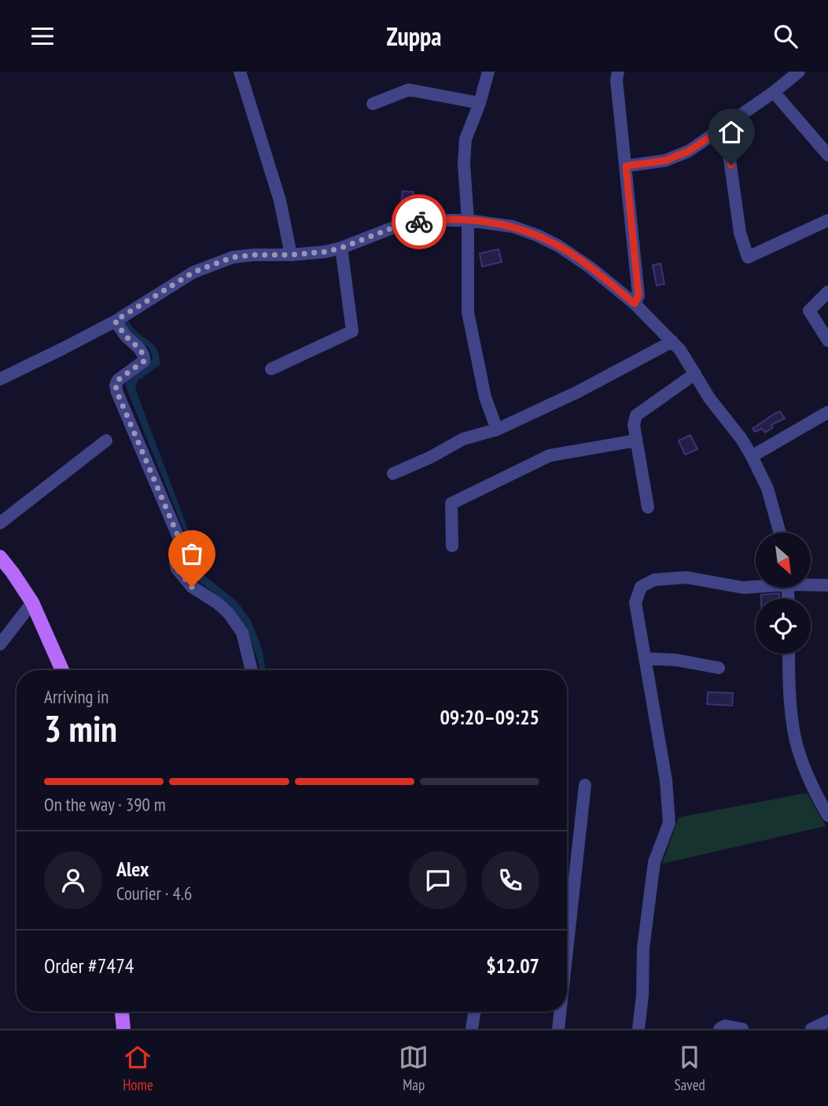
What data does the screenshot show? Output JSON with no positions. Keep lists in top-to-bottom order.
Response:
{
  "north": "bottom right",
  "page": {
    "header": "Zuppa",
    "heading": ["3 min", "Arriving in", "09:20–09:25"],
    "panel": [
      "Alex",
      "Courier · 4.6",
      "Order #7474",
      "$12.07"
    ],
    "bar": "On the way · 390 m",
    "tabs": ["Home", "Map", "Saved"]
  }
}
